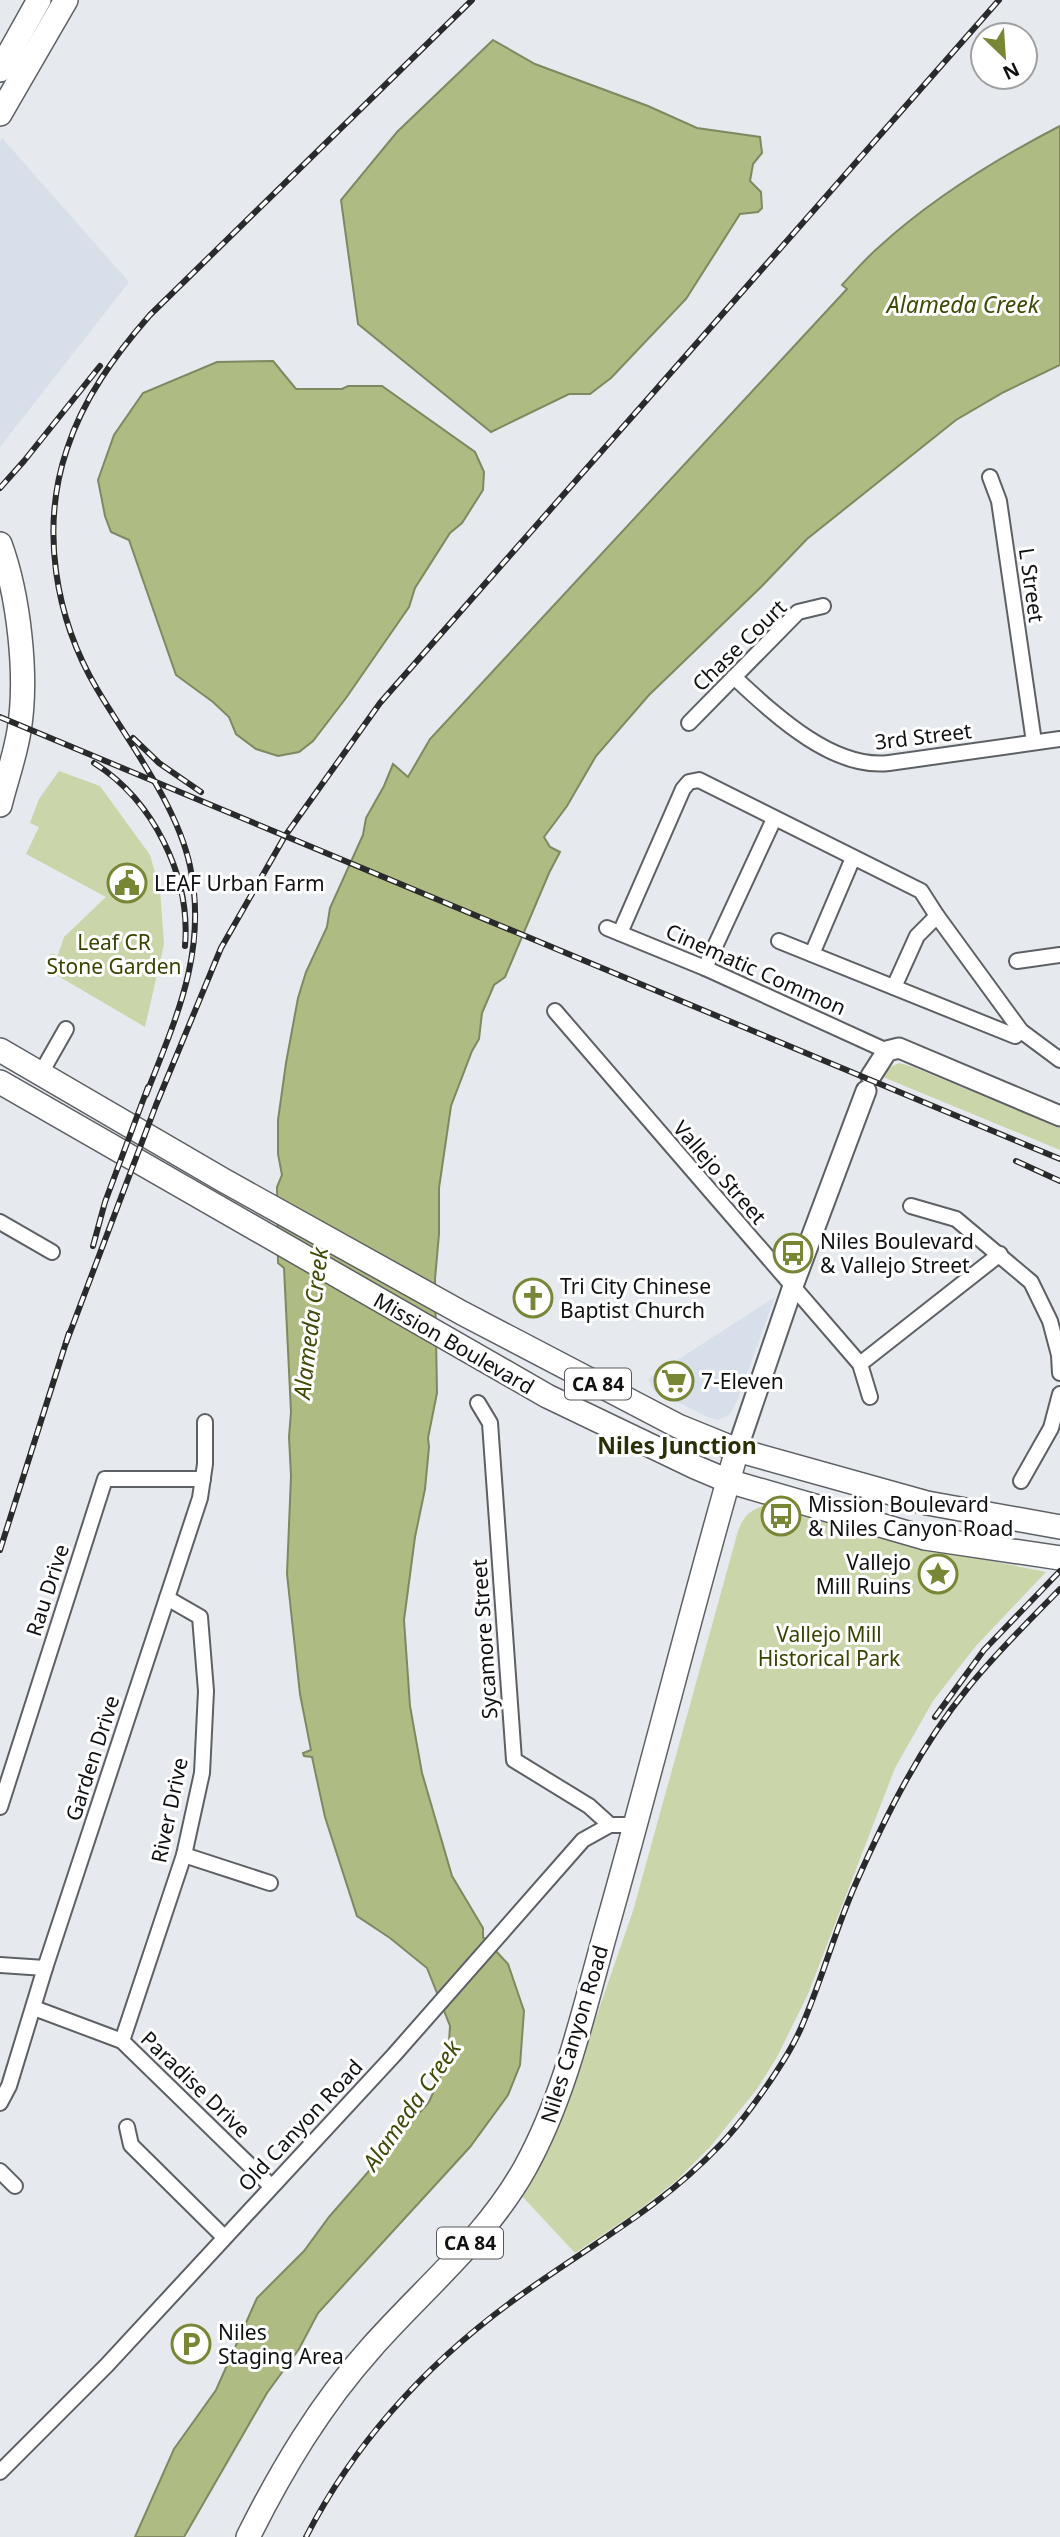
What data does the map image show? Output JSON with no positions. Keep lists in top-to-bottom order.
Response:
{
  "streets": {
    "main road": ["Mission Boulevard", "CA 84", "Niles Canyon Road"],
    "street": [
      "L Street",
      "Chase Court",
      "3rd Street",
      "Cinematic Common",
      "Vallejo Street",
      "Rau Drive",
      "Sycamore Street",
      "Garden Drive",
      "River Drive",
      "Paradise Drive",
      "Old Canyon Road"
    ]
  },
  "crossings": [
    ["L Street", "3rd Street"],
    ["Chase Court", "3rd Street"],
    ["Mission Boulevard", "Niles Canyon Road"],
    ["Rau Drive", "Garden Drive"],
    ["Sycamore Street", "Old Canyon Road"],
    ["Garden Drive", "River Drive"],
    ["River Drive", "Paradise Drive"],
    ["Paradise Drive", "Old Canyon Road"]
  ],
  "districts": ["Niles Junction"],
  "water": ["Alameda Creek"],
  "parks": ["Leaf CR Stone Garden", "Vallejo Mill Historical Park"],
  "places": {
    "public building": ["LEAF Urban Farm"],
    "bus stop": ["Niles Boulevard & Vallejo Street", "Mission Boulevard & Niles Canyon Road"],
    "church": ["Tri City Chinese Baptist Church"],
    "supermarket": ["7-Eleven"],
    "place": ["Vallejo Mill Ruins"],
    "parking": ["Niles Staging Area"]
  },
  "north": "bottom right"
}
